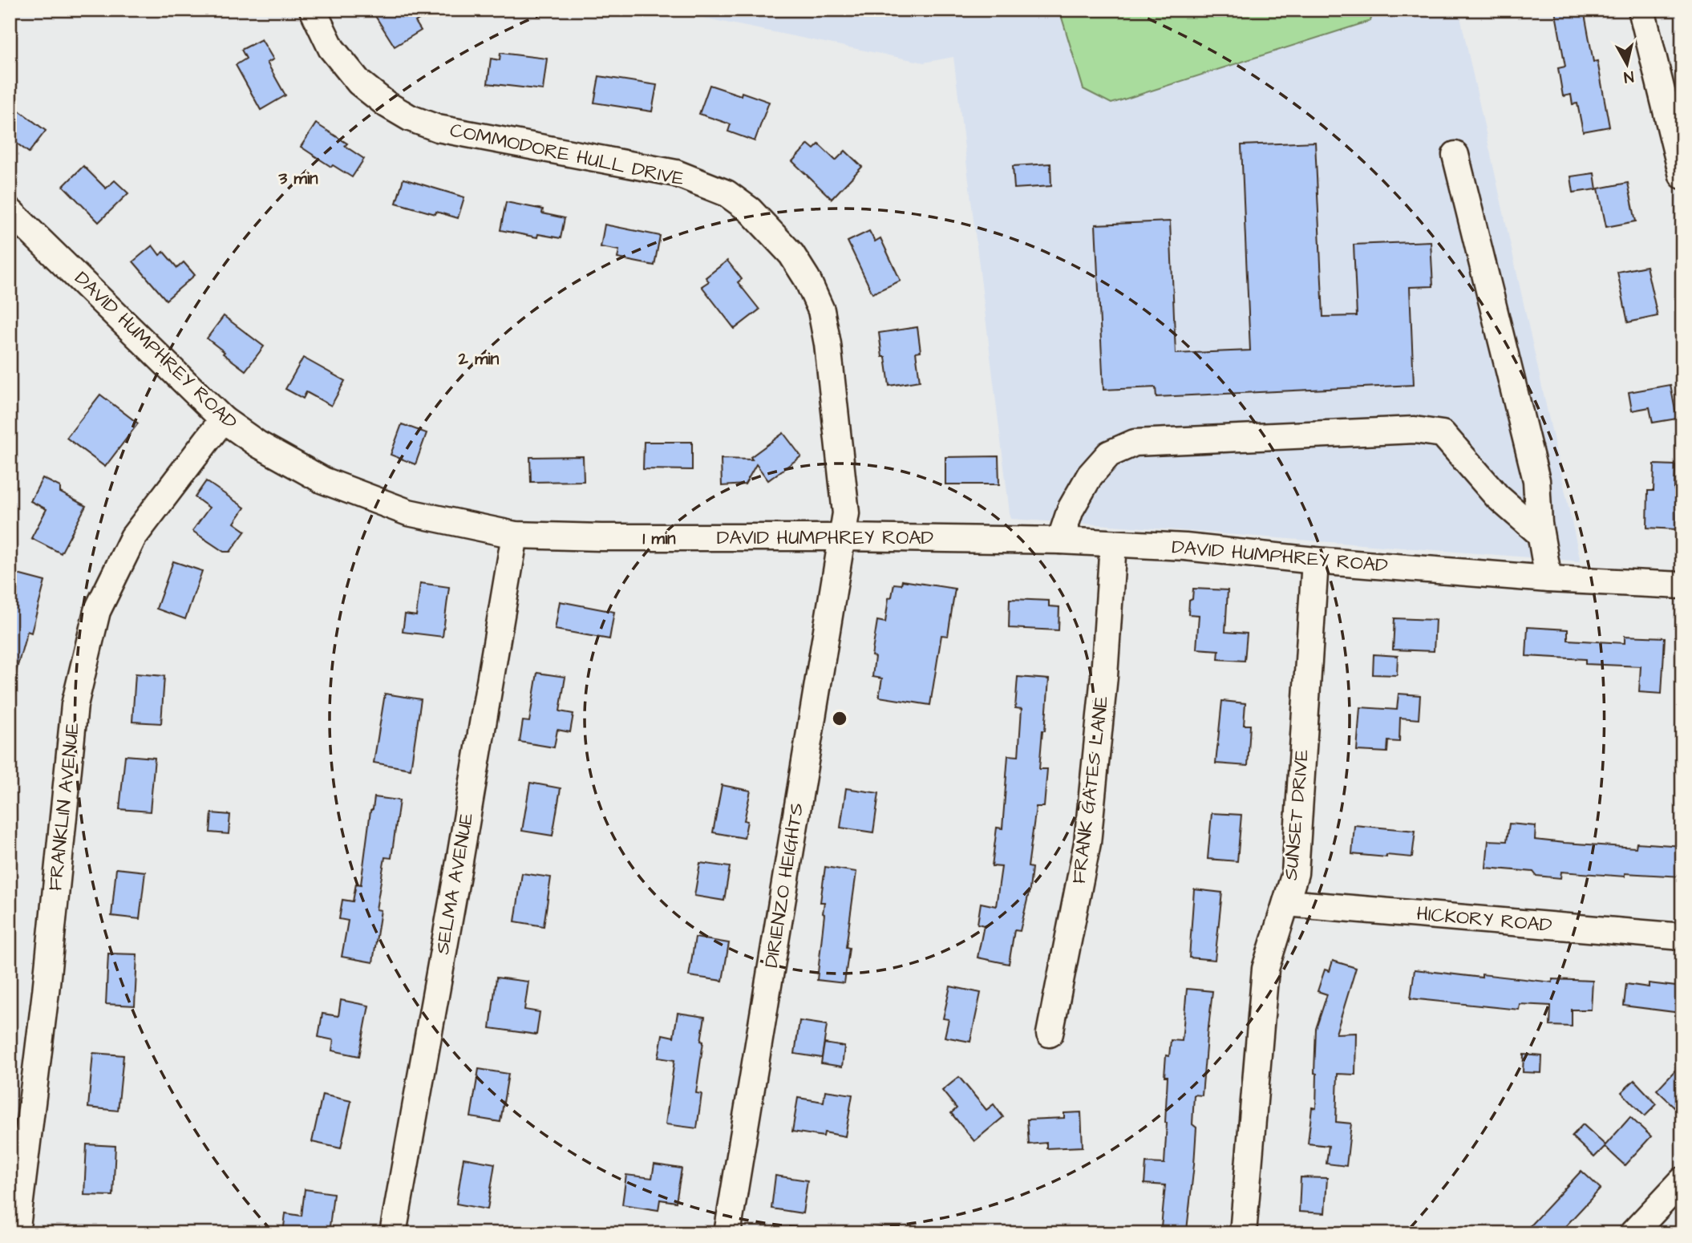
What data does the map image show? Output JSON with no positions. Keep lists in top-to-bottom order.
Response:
{
  "streets": {
    "street": [
      "COMMODORE HULL DRIVE",
      "DAVID HUMPHREY ROAD",
      "FRANK GATES LANE",
      "FRANKLIN AVENUE",
      "SUNSET DRIVE",
      "SELMA AVENUE",
      "DIRIENZO HEIGHTS",
      "HICKORY ROAD"
    ]
  },
  "crossings": [
    ["COMMODORE HULL DRIVE", "DAVID HUMPHREY ROAD"],
    ["COMMODORE HULL DRIVE", "DIRIENZO HEIGHTS"],
    ["DAVID HUMPHREY ROAD", "FRANK GATES LANE"],
    ["DAVID HUMPHREY ROAD", "FRANKLIN AVENUE"],
    ["DAVID HUMPHREY ROAD", "SUNSET DRIVE"],
    ["DAVID HUMPHREY ROAD", "SELMA AVENUE"],
    ["DAVID HUMPHREY ROAD", "DIRIENZO HEIGHTS"],
    ["SUNSET DRIVE", "HICKORY ROAD"]
  ],
  "north": "bottom",
  "rings": ["3 min", "2 min", "1 min"]
}
